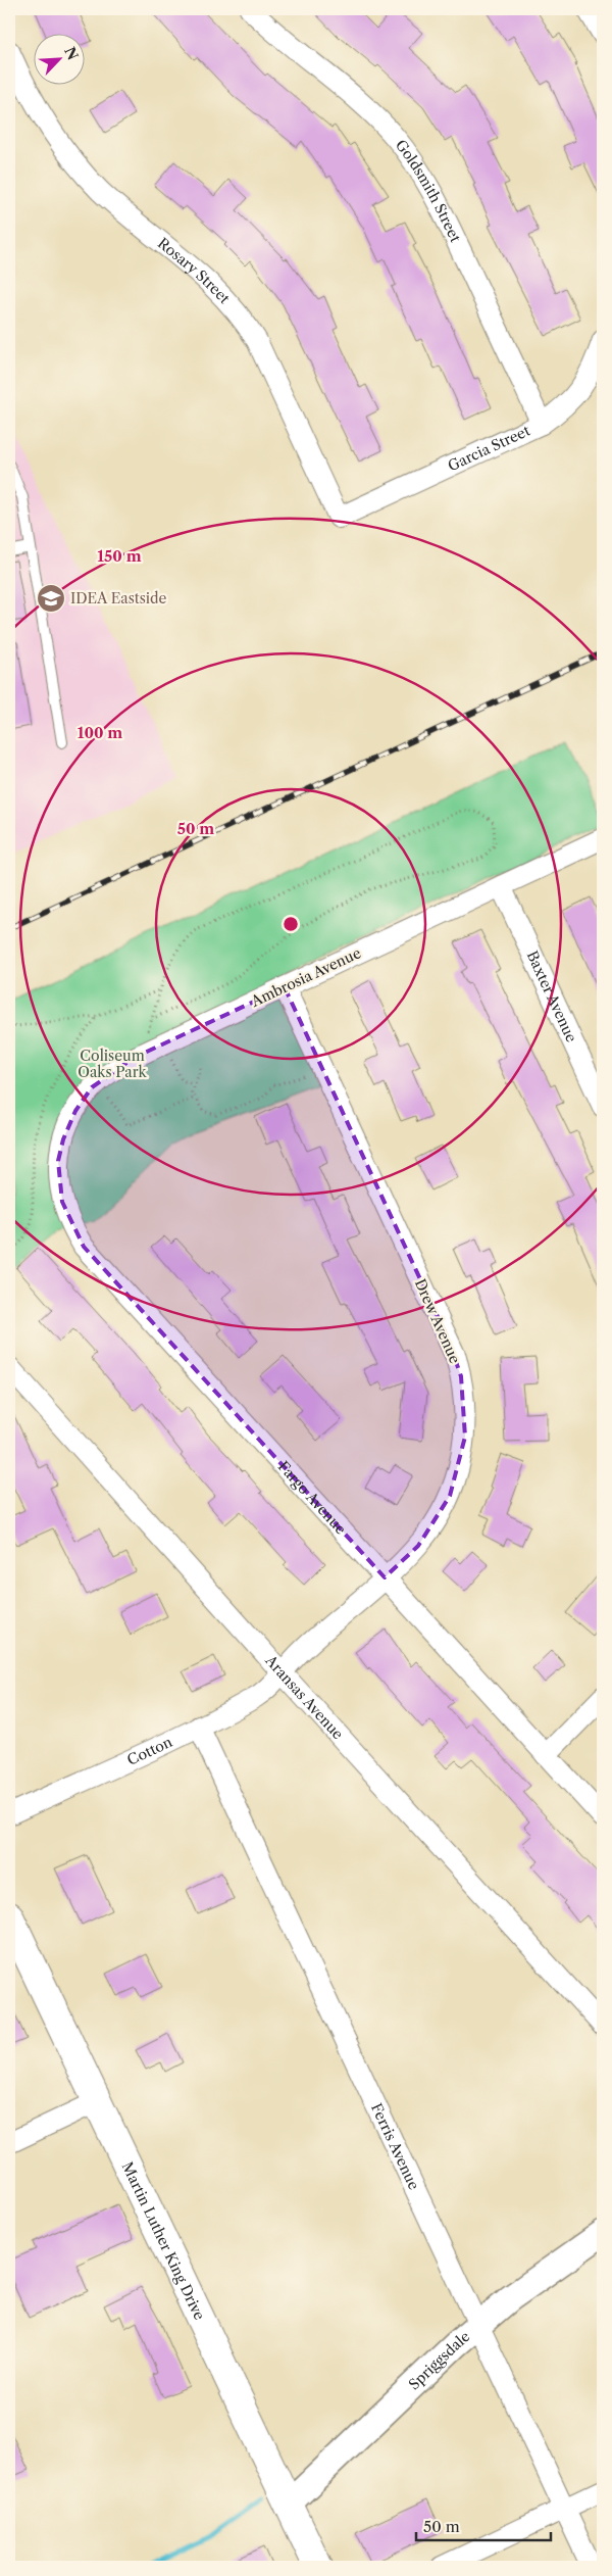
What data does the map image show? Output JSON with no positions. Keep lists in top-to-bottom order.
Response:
{
  "streets": {
    "main road": ["Martin Luther King Drive"],
    "street": [
      "Goldsmith Street",
      "Rosary Street",
      "Garcia Street",
      "Ambrosia Avenue",
      "Baxter Avenue",
      "Drew Avenue",
      "Fargo Avenue",
      "Aransas Avenue",
      "Cotton",
      "Ferris Avenue",
      "Spriggsdale"
    ]
  },
  "crossings": [
    ["Goldsmith Street", "Garcia Street"],
    ["Rosary Street", "Garcia Street"],
    ["Ambrosia Avenue", "Baxter Avenue"],
    ["Ambrosia Avenue", "Drew Avenue"],
    ["Ambrosia Avenue", "Fargo Avenue"],
    ["Drew Avenue", "Fargo Avenue"],
    ["Drew Avenue", "Aransas Avenue"],
    ["Drew Avenue", "Cotton"],
    ["Aransas Avenue", "Cotton"],
    ["Cotton", "Ferris Avenue"],
    ["Ferris Avenue", "Spriggsdale"],
    ["Martin Luther King Drive", "Spriggsdale"]
  ],
  "parks": ["Coliseum Oaks Park"],
  "places": {
    "school or university": ["IDEA Eastside"]
  },
  "scale_bar": "50 m",
  "north": "top right",
  "rings": ["150 m", "100 m", "50 m"]
}
